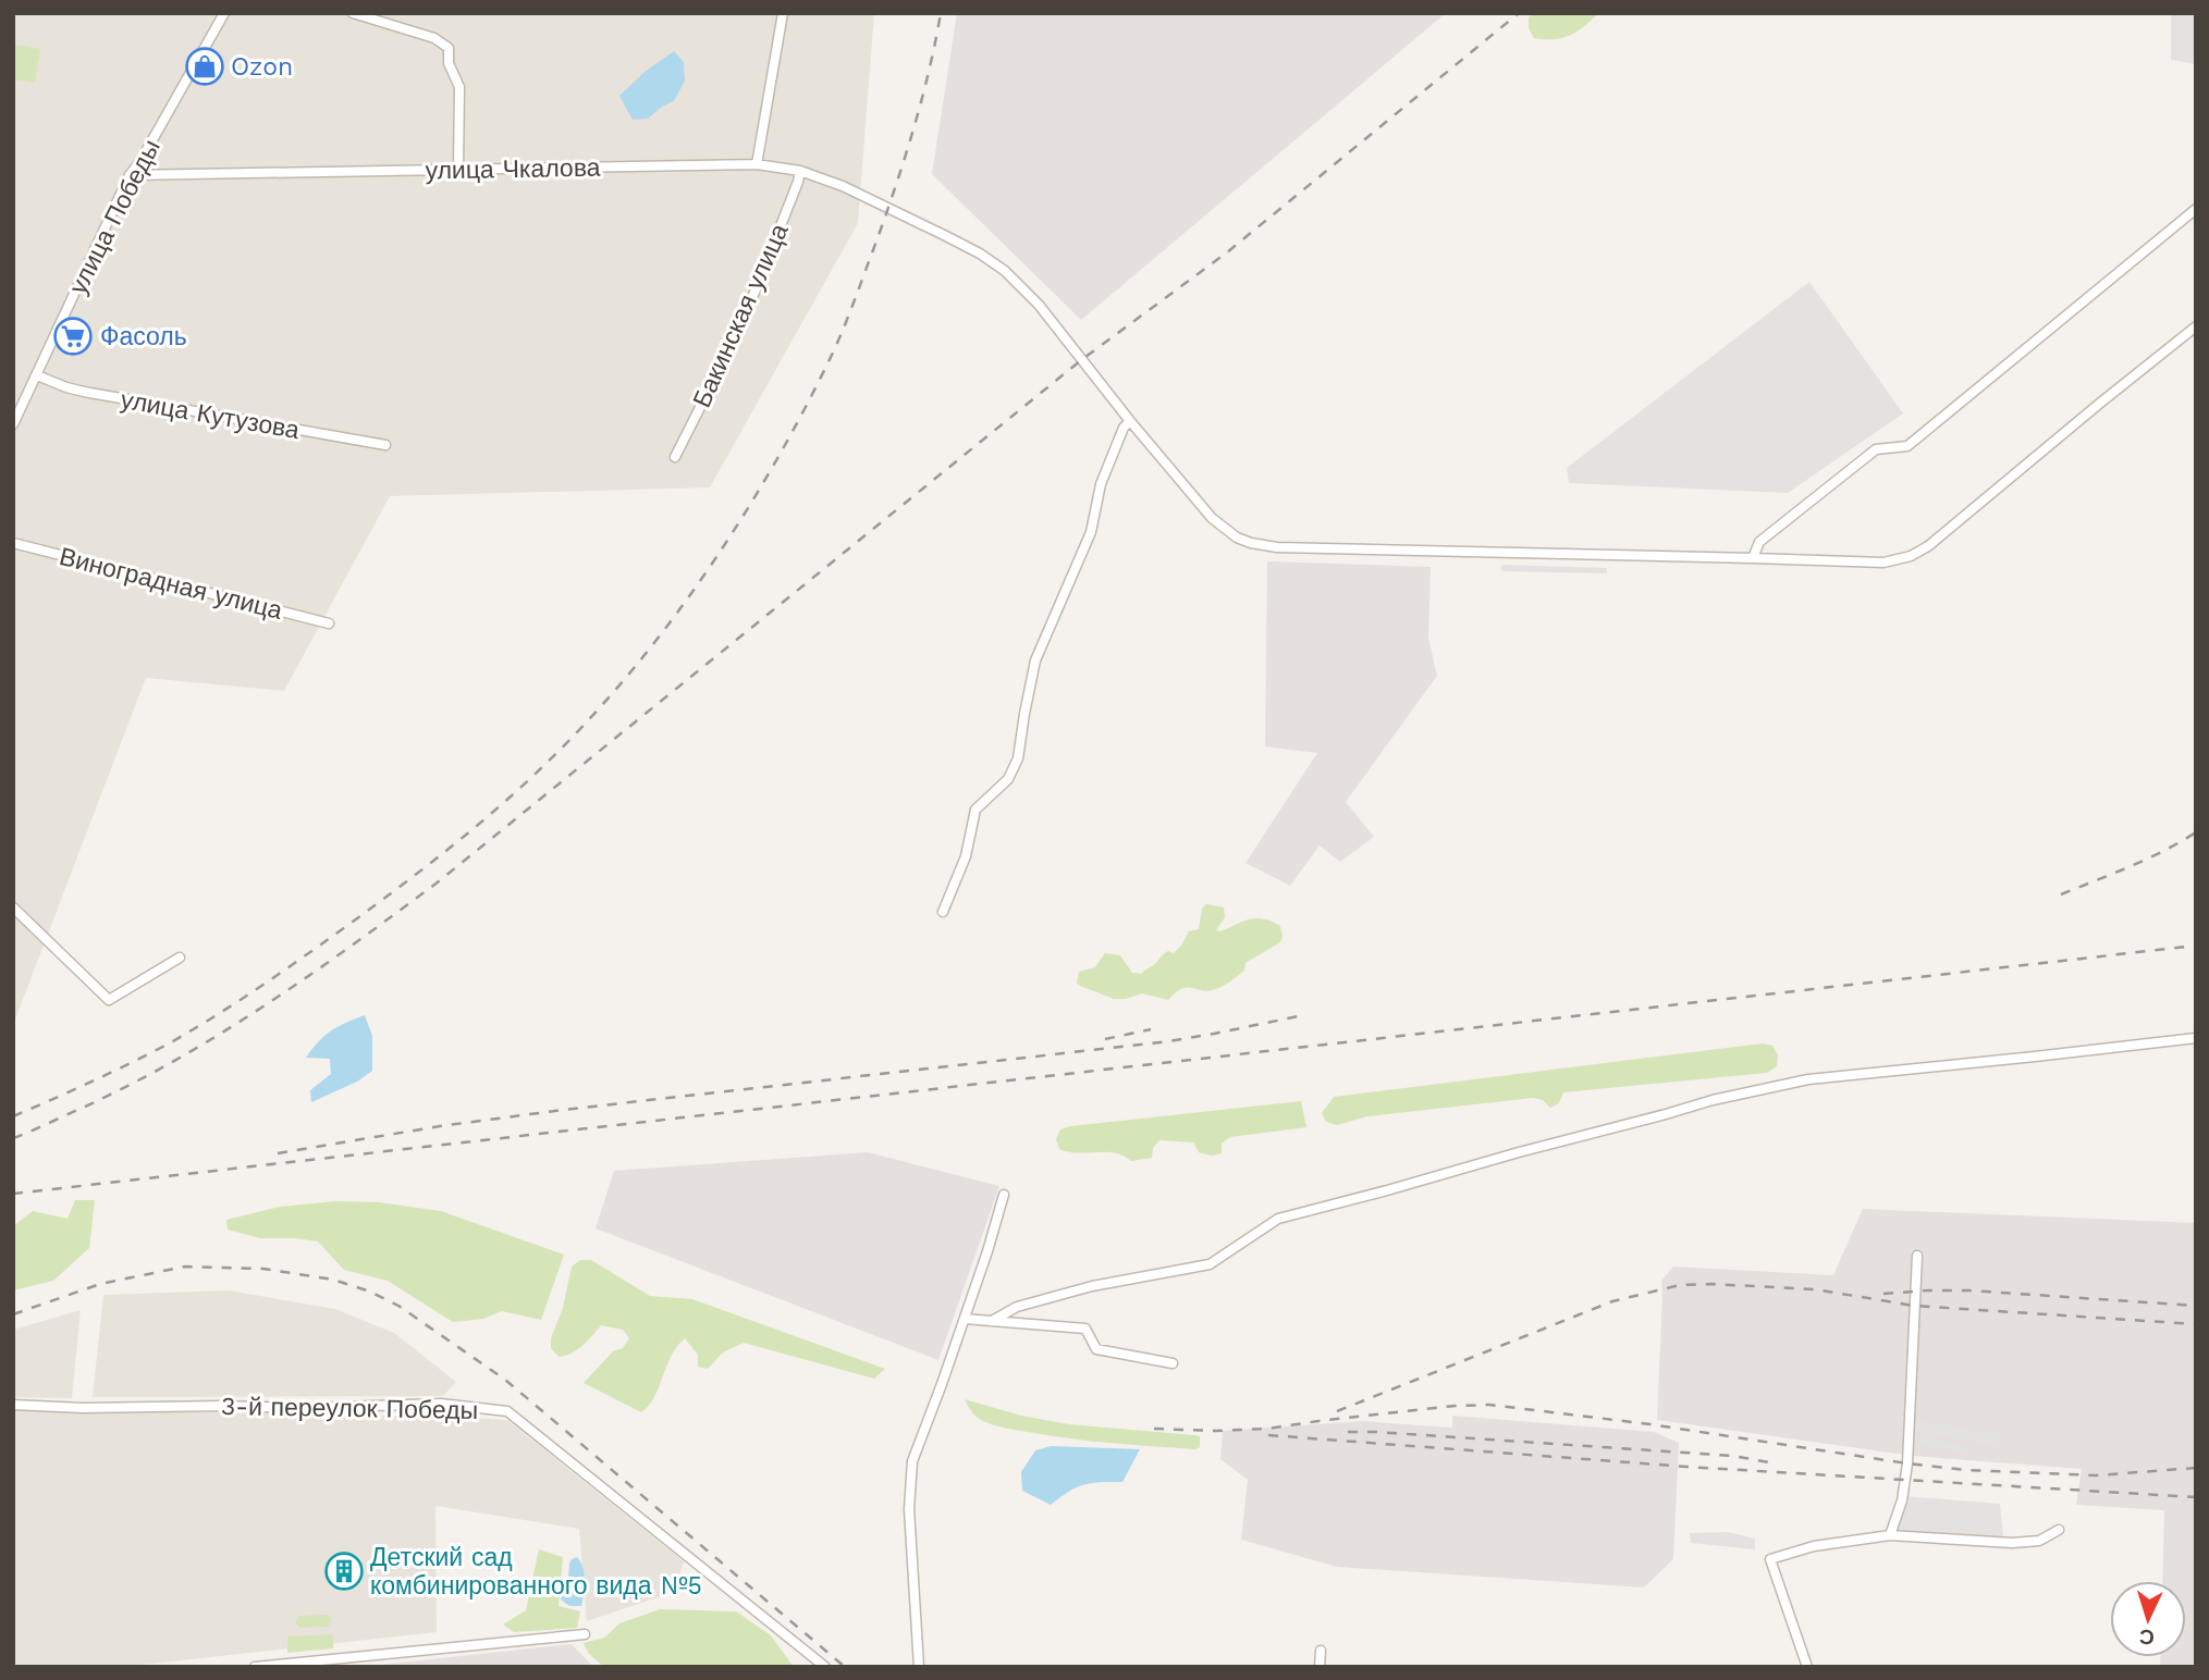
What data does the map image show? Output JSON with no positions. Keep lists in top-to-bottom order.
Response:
{
  "streets": {
    "street": [
      "улица Чкалова",
      "улица Победы",
      "Бакинская улица",
      "улица Кутузова",
      "Виноградная улица",
      "3-й переулок Победы"
    ]
  },
  "crossings": [
    ["улица Чкалова", "улица Победы"],
    ["улица Чкалова", "Бакинская улица"],
    ["улица Победы", "улица Кутузова"]
  ],
  "places": {
    "shop": ["Ozon"],
    "supermarket": ["Фасоль"],
    "building": ["Детский сад комбинированного вида №5"]
  },
  "north": "bottom"
}
